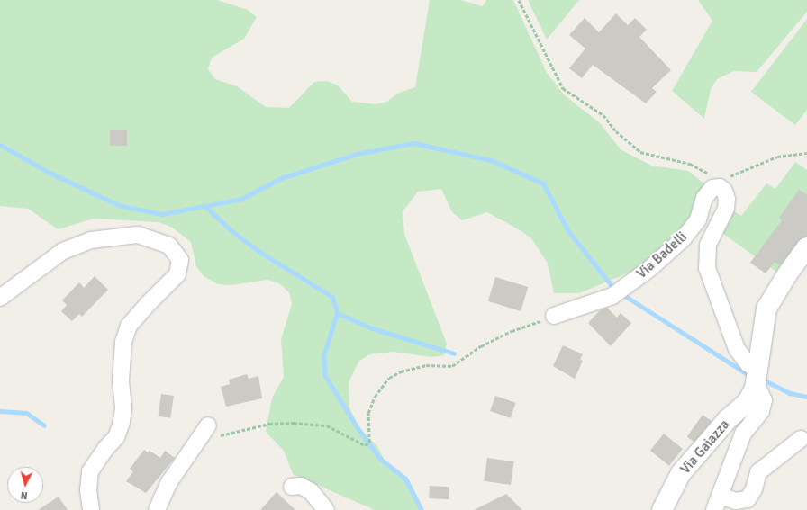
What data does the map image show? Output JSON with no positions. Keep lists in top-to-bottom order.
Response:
{
  "streets": {
    "main road": ["Via Gaiazza"],
    "street": ["Via Badelli"]
  },
  "crossings": [
    ["Via Badelli", "Via Gaiazza"]
  ],
  "north": "bottom"
}
